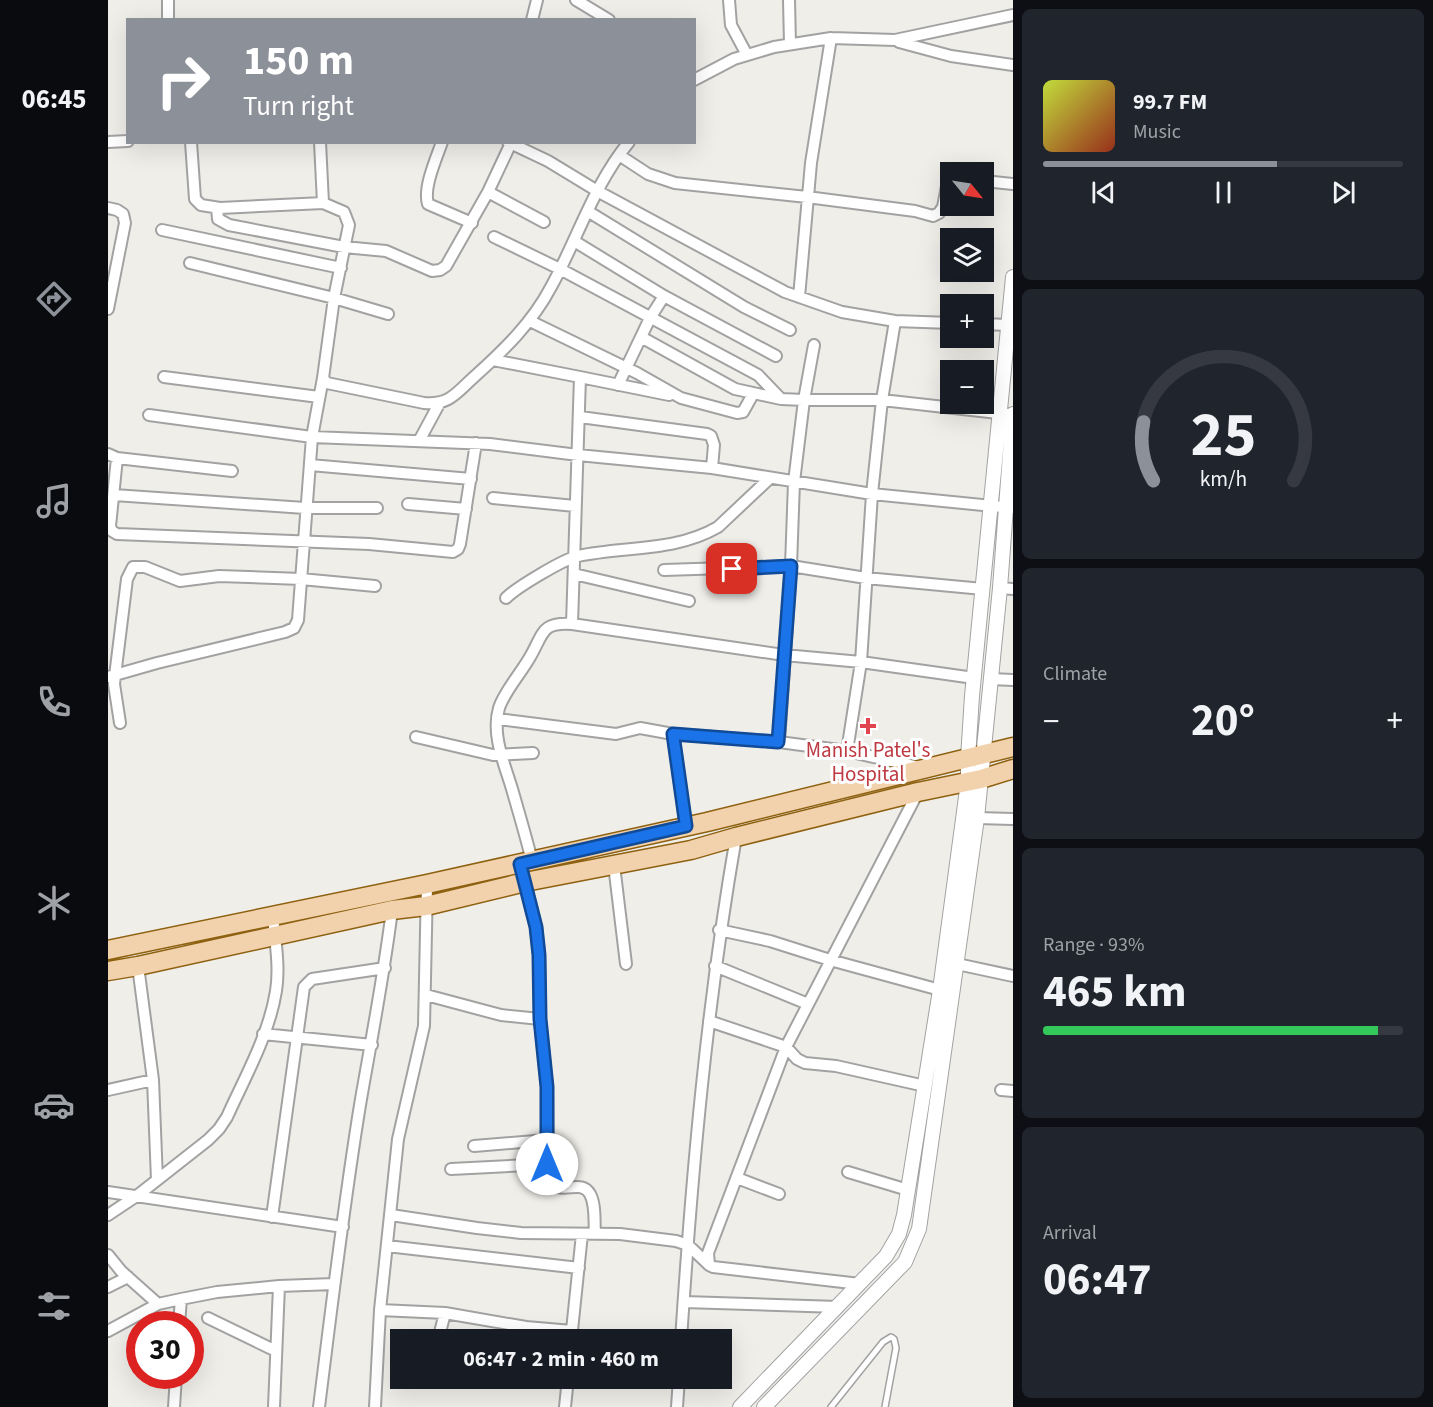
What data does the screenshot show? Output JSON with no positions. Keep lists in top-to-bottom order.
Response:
{
  "places": {
    "health": ["Manish Patel's Hospital"]
  },
  "north": "bottom right",
  "page": {
    "tabs": "06:45",
    "turn": ["150 m", "Turn right"],
    "song": ["99.7 FM", "Music"],
    "map_buttons": ["+", "−"],
    "tile": [
      "Climate",
      ["Range · 93%", "465 km"],
      ["Arrival", "06:47"]
    ],
    "heat": ["−", "20°", "+"],
    "limit": "30",
    "trip": "06:47 · 2 min · 460 m",
    "gauge": ["25", "km/h"]
  }
}
